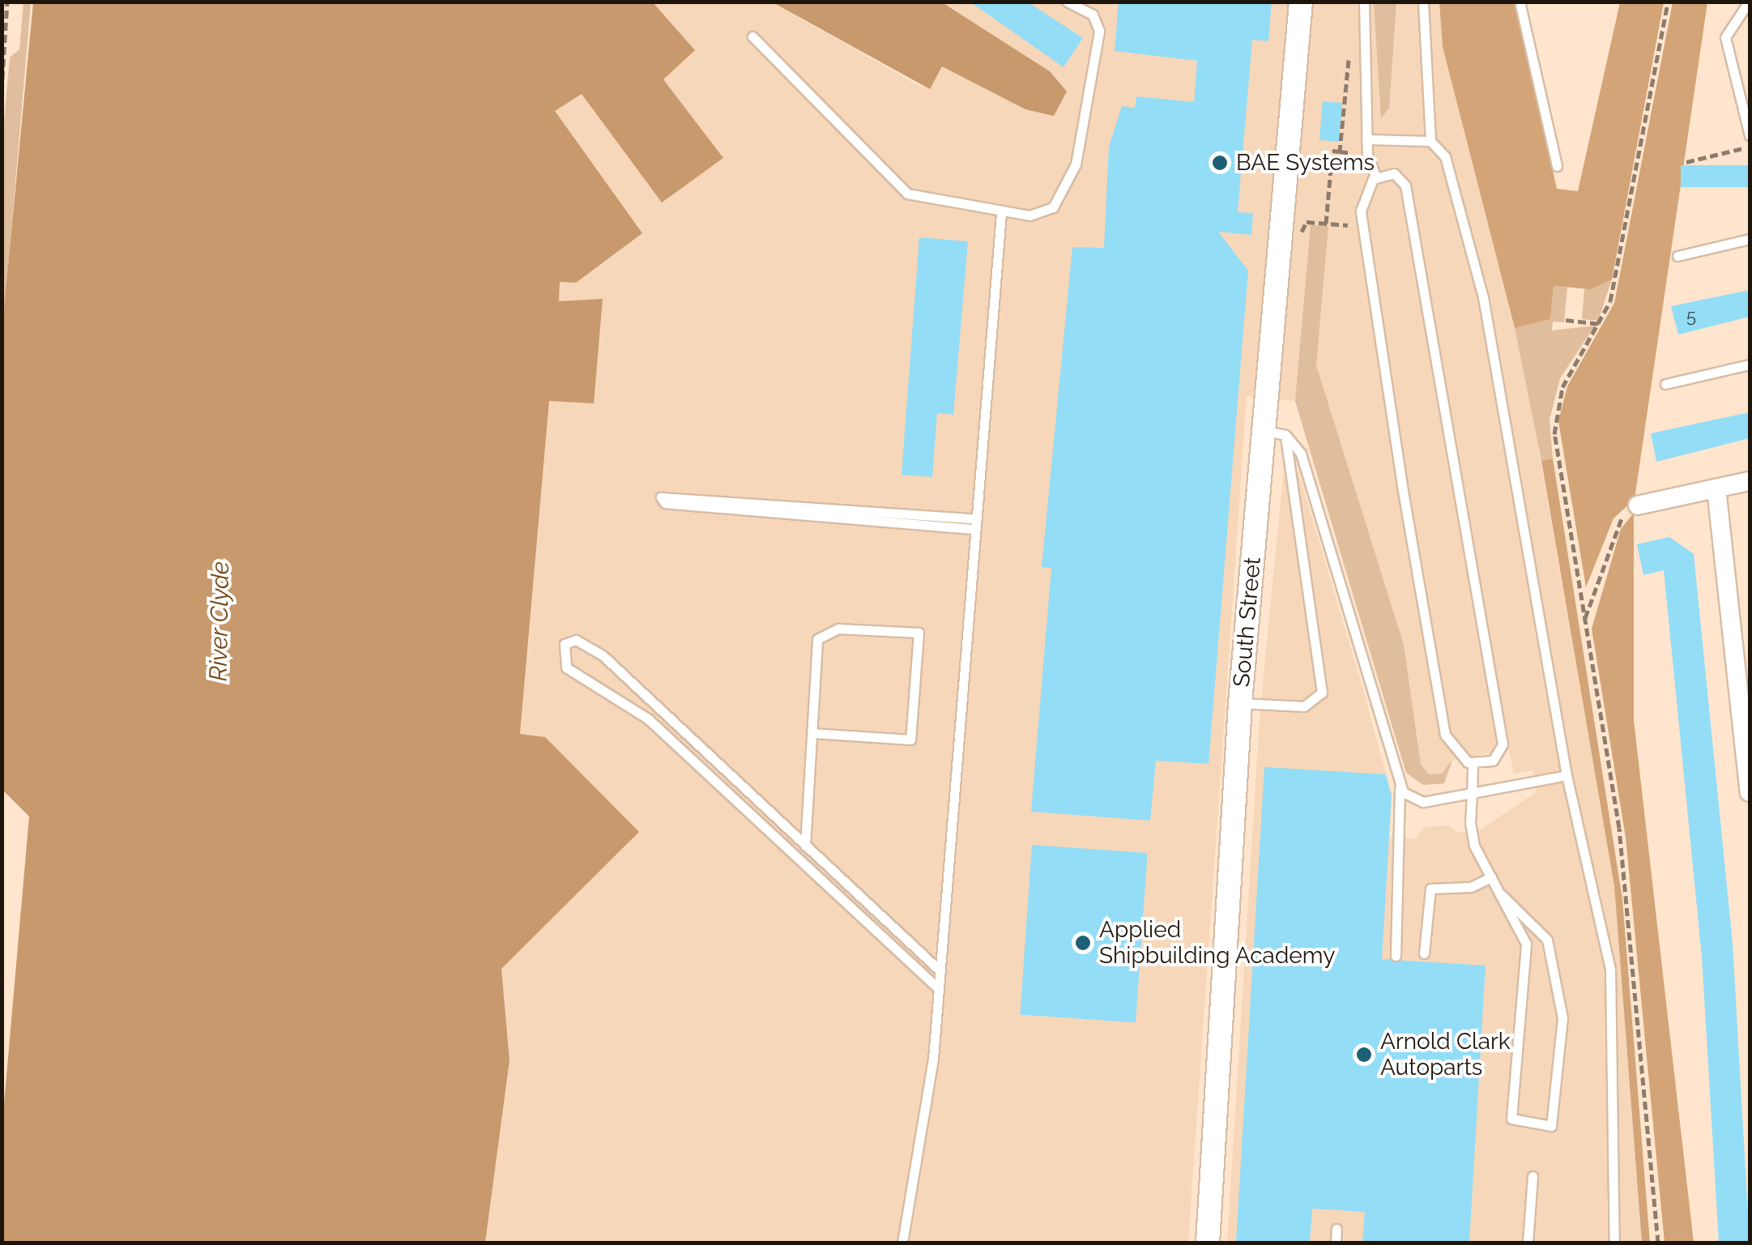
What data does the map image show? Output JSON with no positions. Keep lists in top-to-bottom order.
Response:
{
  "streets": {
    "street": ["South Street"]
  },
  "water": ["River Clyde"],
  "places": ["BAE Systems", "Applied Shipbuilding Academy", "Arnold Clark Autoparts"],
  "house_numbers": ["5"]
}
